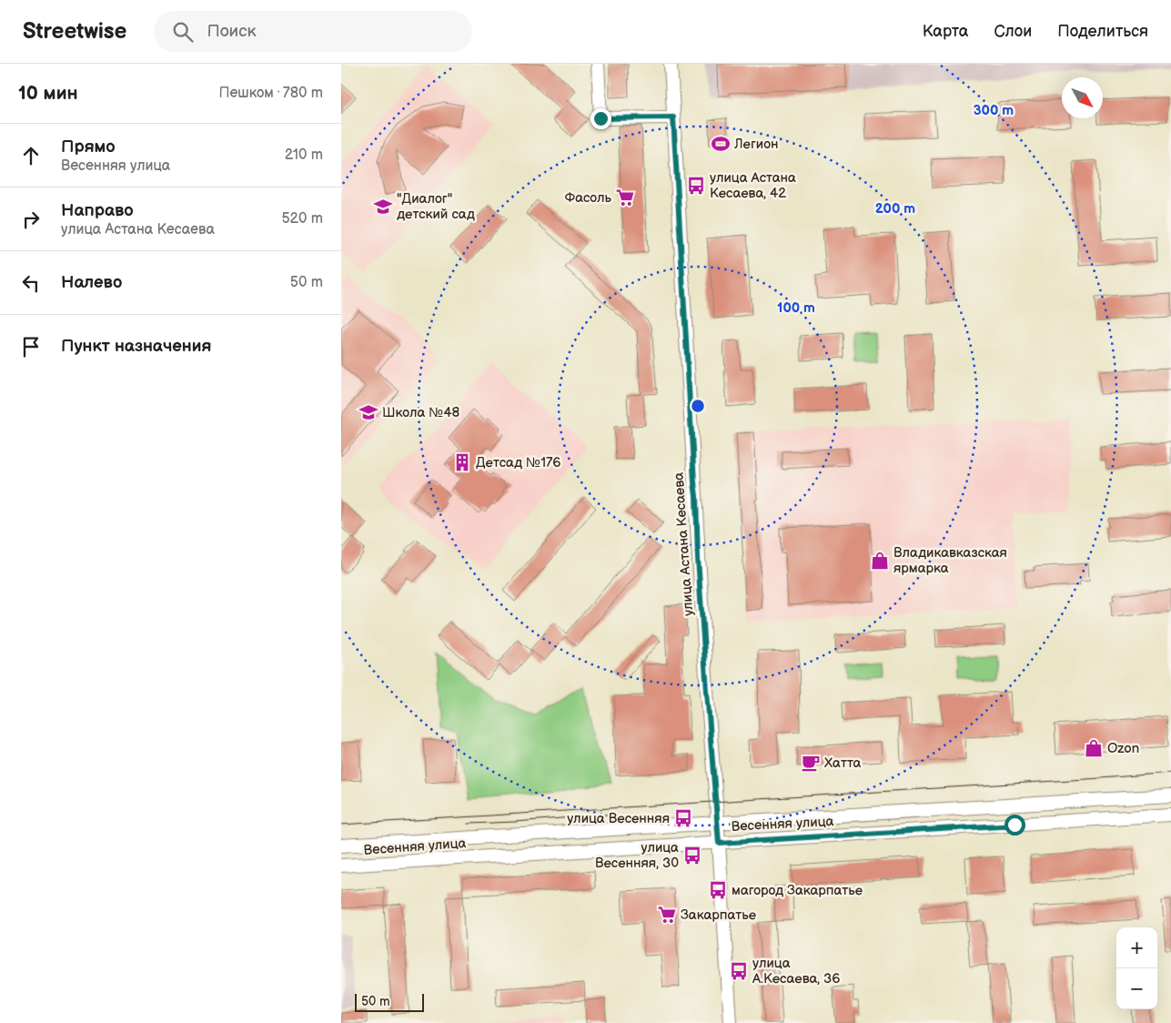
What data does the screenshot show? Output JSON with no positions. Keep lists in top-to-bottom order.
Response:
{
  "streets": {
    "street": ["улица Астана Кесаева", "Весенняя улица"]
  },
  "crossings": [
    ["улица Астана Кесаева", "Весенняя улица"]
  ],
  "places": {
    "sports": ["Легион"],
    "bus stop": [
      "улица Астана Кесаева, 42",
      "улица Весенняя",
      "улица Весенняя, 30",
      "магород Закарпатье",
      "улица А.Кесаева, 36"
    ],
    "supermarket": ["Фасоль", "Закарпатье"],
    "school or university": ["\"Диалог\" детский сад", "Школа №48"],
    "building": ["Детсад №176"],
    "shop": ["Владикавказская ярмарка", "Ozon"],
    "cafe": ["Хатта"]
  },
  "scale_bar": "50 m",
  "north": "bottom right",
  "page": {
    "header": "Streetwise",
    "search": "Поиск",
    "nav": ["Карта", "Слои", "Поделиться"],
    "heading": ["10 мин", "Пешком · 780 m"],
    "list": [
      ["Прямо", "Весенняя улица", "210 m"],
      ["Направо", "улица Астана Кесаева", "520 m"],
      ["Налево", "50 m"],
      "Пункт назначения"
    ],
    "map_buttons": ["+", "−"],
    "scale": "50 m"
  },
  "rings": ["300 m", "200 m", "100 m"]
}
